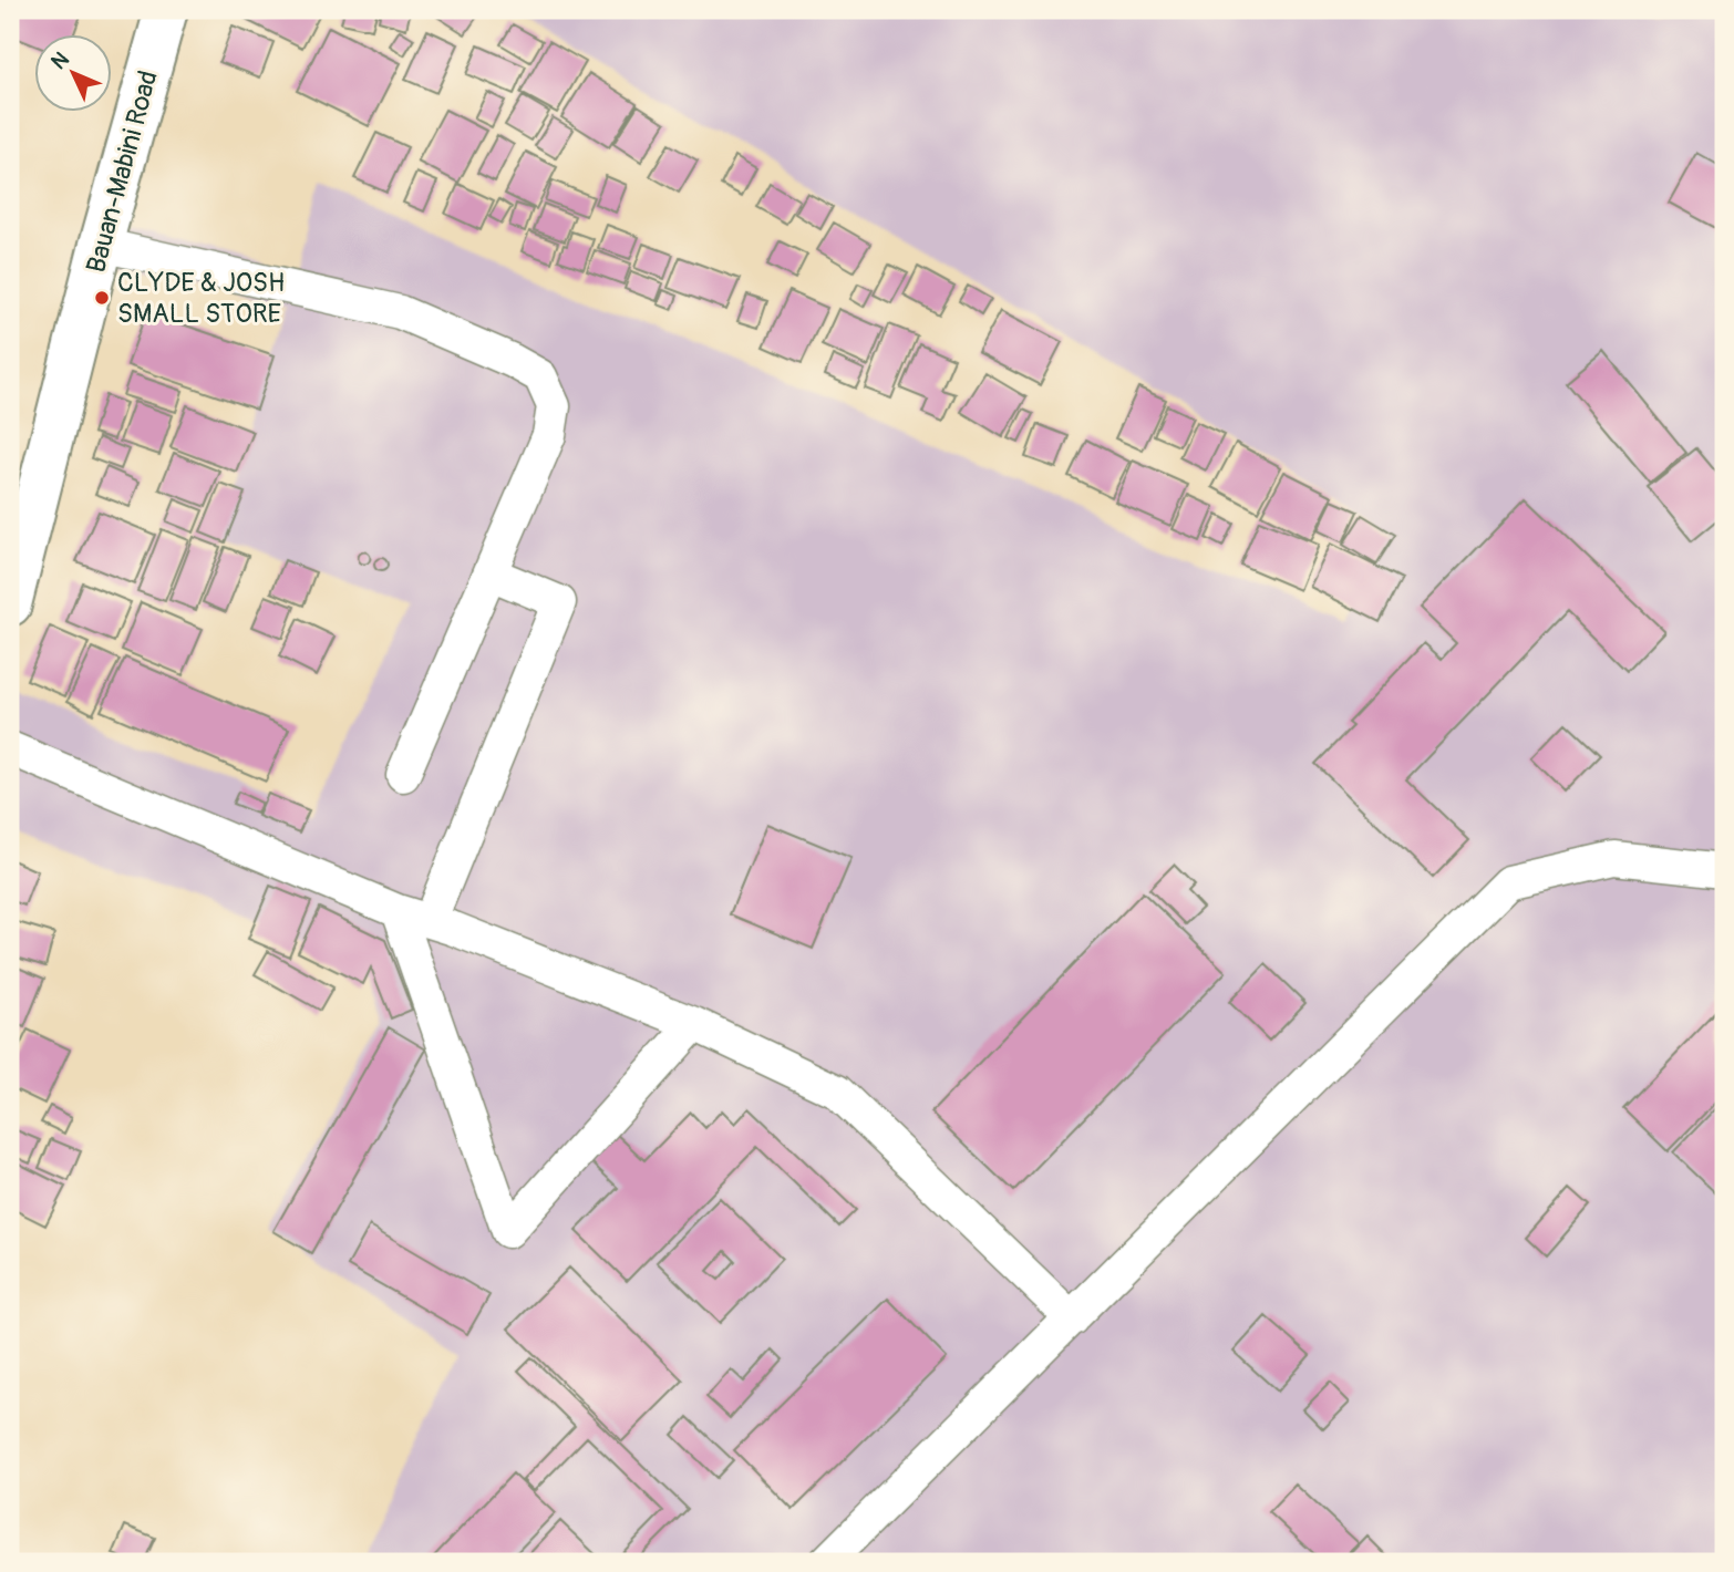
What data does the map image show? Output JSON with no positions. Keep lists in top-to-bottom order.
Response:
{
  "streets": {
    "main road": ["Bauan-Mabini Road"]
  },
  "places": ["CLYDE & JOSH SMALL STORE"],
  "north": "top left"
}
